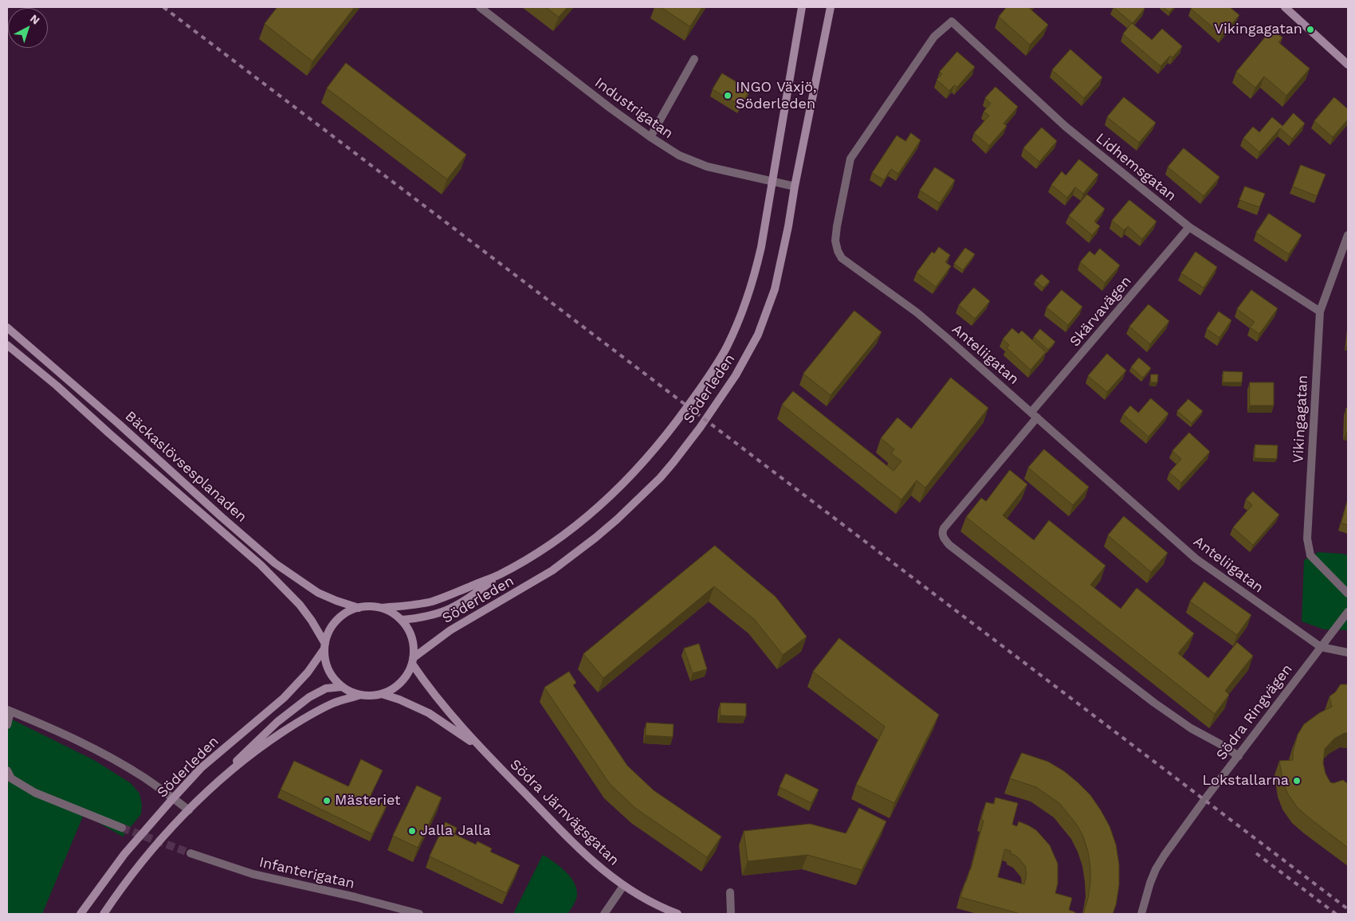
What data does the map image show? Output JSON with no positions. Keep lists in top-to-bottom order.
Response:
{
  "streets": {
    "street": [
      "Industrigatan",
      "Lidhemsgatan",
      "Skärvavägen",
      "Anteliigatan",
      "Söderleden",
      "Vikingagatan",
      "Bäckaslövsesplanaden",
      "Södra Ringvägen",
      "Södra Järnvägsgatan",
      "Infanterigatan"
    ]
  },
  "crossings": [
    ["Industrigatan", "Söderleden"],
    ["Lidhemsgatan", "Skärvavägen"],
    ["Lidhemsgatan", "Anteliigatan"],
    ["Lidhemsgatan", "Vikingagatan"],
    ["Skärvavägen", "Anteliigatan"],
    ["Skärvavägen", "Södra Ringvägen"],
    ["Anteliigatan", "Södra Ringvägen"],
    ["Söderleden", "Bäckaslövsesplanaden"],
    ["Söderleden", "Södra Järnvägsgatan"],
    ["Bäckaslövsesplanaden", "Södra Järnvägsgatan"]
  ],
  "places": [
    "Vikingagatan",
    "INGO Växjö, Söderleden",
    "Lokstallarna",
    "Mästeriet",
    "Jalla Jalla"
  ],
  "north": "top right"
}
